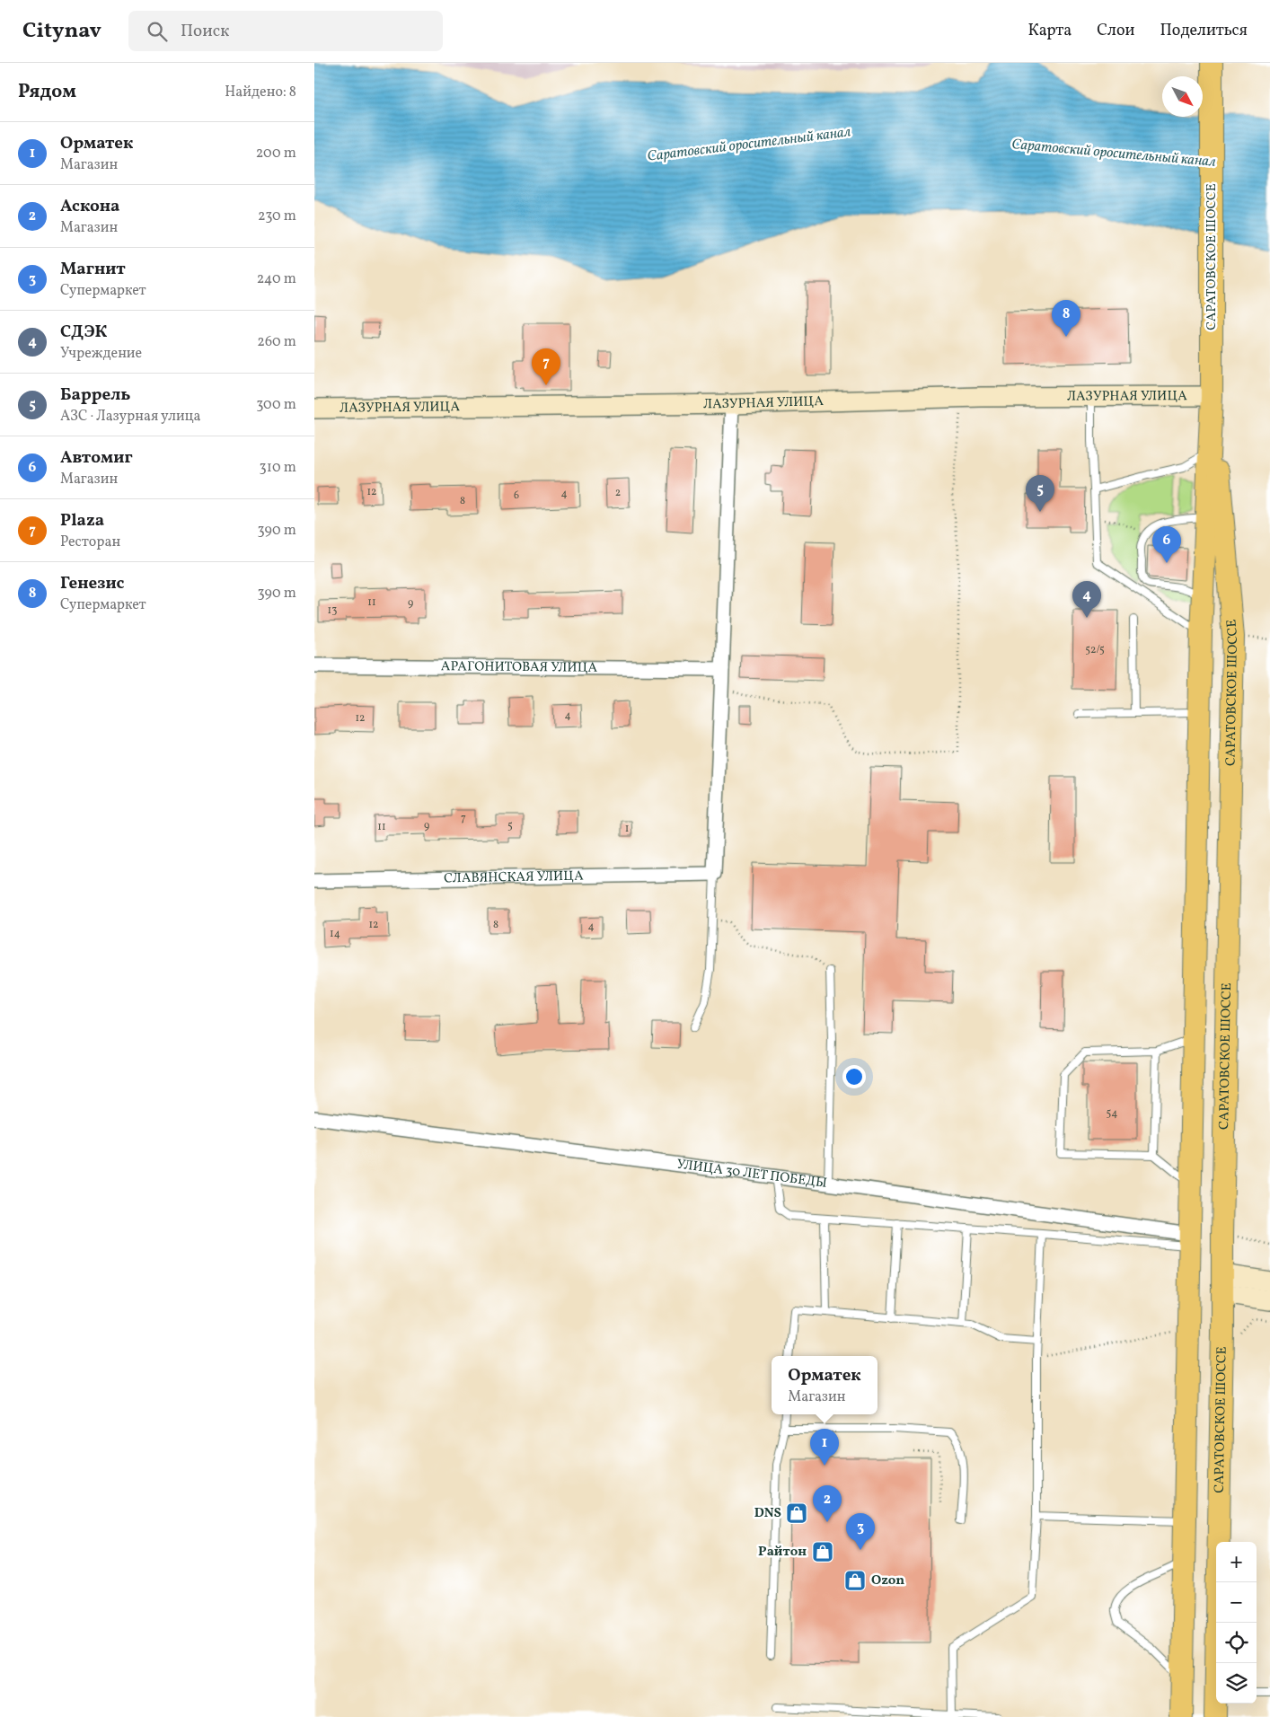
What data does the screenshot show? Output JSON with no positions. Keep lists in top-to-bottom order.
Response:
{
  "streets": {
    "main road": ["САРАТОВСКОЕ ШОССЕ"],
    "street": [
      "ЛАЗУРНАЯ УЛИЦА",
      "АРАГОНИТОВАЯ УЛИЦА",
      "СЛАВЯНСКАЯ УЛИЦА",
      "УЛИЦА 30 ЛЕТ ПОБЕДЫ"
    ]
  },
  "crossings": [
    ["САРАТОВСКОЕ ШОССЕ", "ЛАЗУРНАЯ УЛИЦА"],
    ["САРАТОВСКОЕ ШОССЕ", "УЛИЦА 30 ЛЕТ ПОБЕДЫ"]
  ],
  "water": ["Саратовский оросительный канал"],
  "places": {
    "shop": ["DNS", "Райтон", "Ozon"]
  },
  "house_numbers": [
    "12",
    "2",
    "4",
    "6",
    "8",
    "11",
    "9",
    "13",
    "52/5",
    "4",
    "12",
    "7",
    "9",
    "5",
    "11",
    "1",
    "12",
    "8",
    "4",
    "14",
    "54"
  ],
  "north": "bottom right",
  "page": {
    "header": "Citynav",
    "search": "Поиск",
    "nav": ["Карта", "Слои", "Поделиться"],
    "heading": ["Рядом", "Найдено: 8"],
    "list": [
      {
        "mark": "1",
        "name": "Орматек",
        "note": "Магазин",
        "value": "200 m"
      },
      {
        "mark": "2",
        "name": "Аскона",
        "note": "Магазин",
        "value": "230 m"
      },
      {
        "mark": "3",
        "name": "Магнит",
        "note": "Супермаркет",
        "value": "240 m"
      },
      {
        "mark": "4",
        "name": "СДЭК",
        "note": "Учреждение",
        "value": "260 m"
      },
      {
        "mark": "5",
        "name": "Баррель",
        "note": "АЗС · Лазурная улица",
        "value": "300 m"
      },
      {
        "mark": "6",
        "name": "Автомиг",
        "note": "Магазин",
        "value": "310 m"
      },
      {
        "mark": "7",
        "name": "Plaza",
        "note": "Ресторан",
        "value": "390 m"
      },
      {
        "mark": "8",
        "name": "Генезис",
        "note": "Супермаркет",
        "value": "390 m"
      }
    ],
    "pins": [
      "8",
      "7",
      "5",
      "6",
      "4",
      "1",
      "2",
      "3"
    ],
    "popup": ["Орматек", "Магазин"],
    "map_buttons": ["+", "−"]
  }
}
